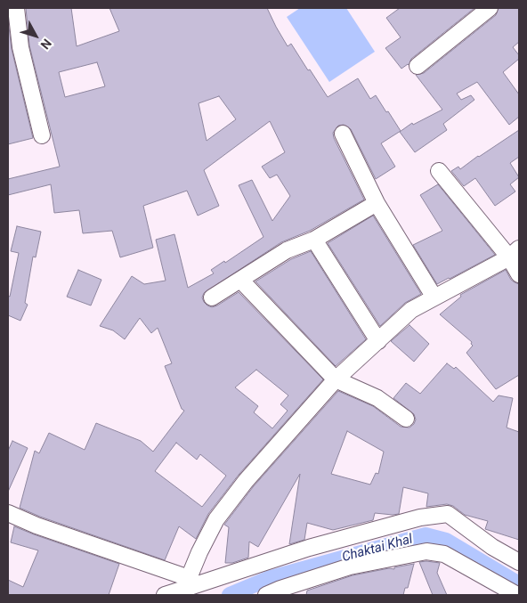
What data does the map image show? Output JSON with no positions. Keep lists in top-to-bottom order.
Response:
{
  "water": ["Chaktai Khal"],
  "north": "bottom right"
}
